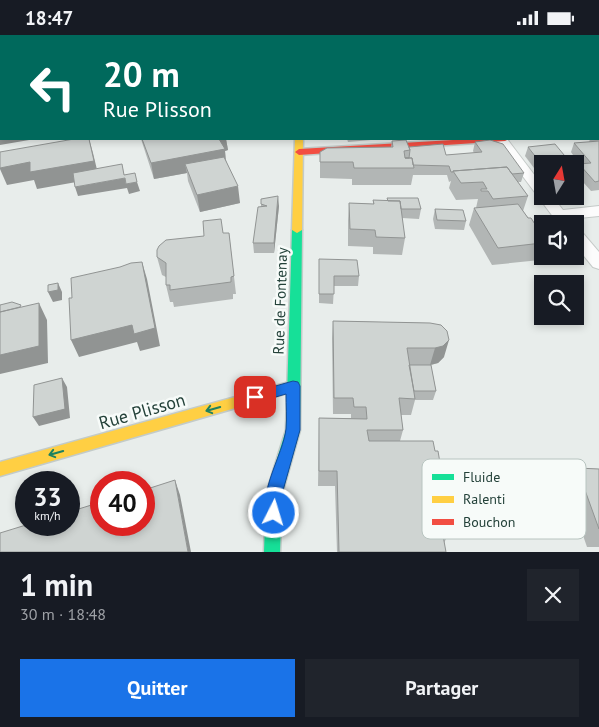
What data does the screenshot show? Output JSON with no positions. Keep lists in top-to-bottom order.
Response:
{
  "streets": {
    "street": ["Rue de Fontenay", "Rue Plisson"]
  },
  "crossings": [
    ["Rue de Fontenay", "Rue Plisson"]
  ],
  "one_way": ["Rue Plisson"],
  "legend": ["Fluide", "Ralenti", "Bouchon"],
  "north": "top",
  "page": {
    "status": "18:47",
    "turn": ["20 m", "Rue Plisson"],
    "speed": "33 km/h",
    "limit": "40",
    "heading": ["1 min", "30 m · 18:48"],
    "buttons": ["Quitter", "Partager"]
  }
}
